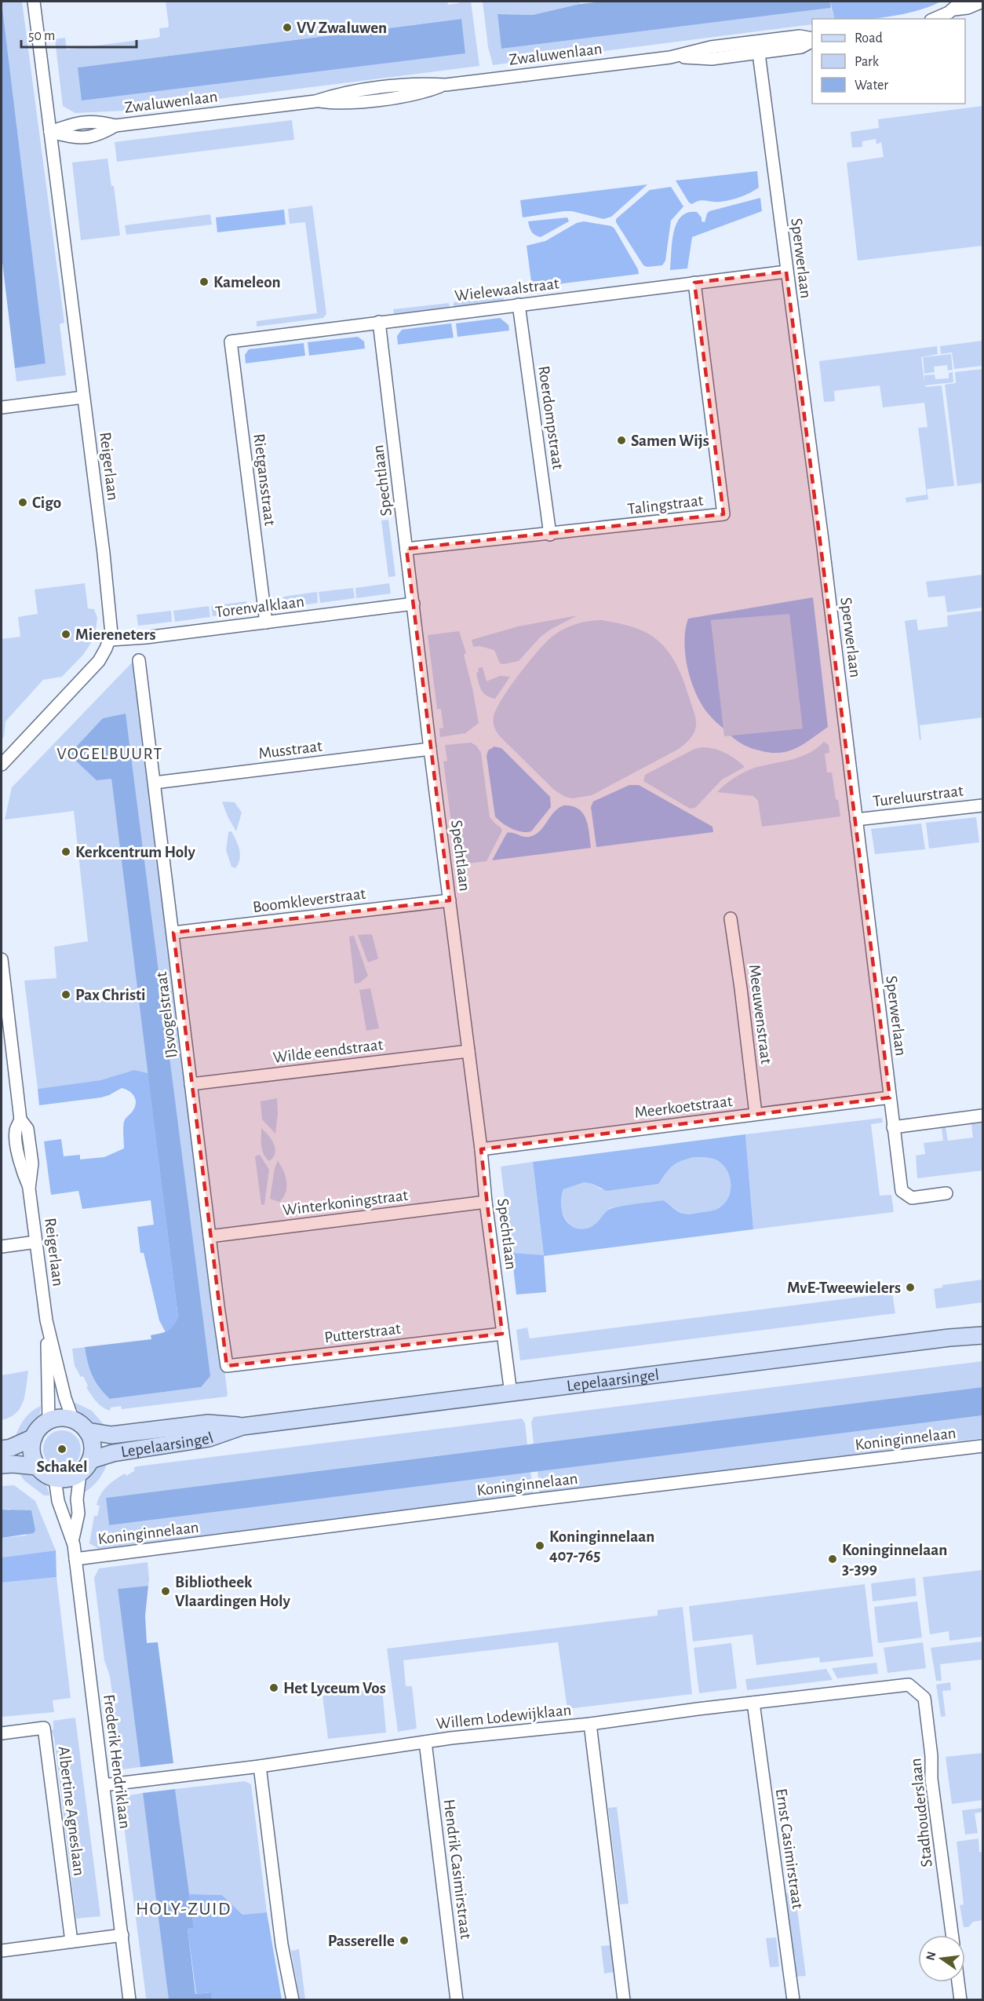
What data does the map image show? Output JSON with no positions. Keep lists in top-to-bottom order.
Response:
{
  "streets": {
    "street": [
      "Zwaluwenlaan",
      "Sperwerlaan",
      "Wielewaalstraat",
      "Roerdompstraat",
      "Reigerlaan",
      "Rietgansstraat",
      "Spechtlaan",
      "Talingstraat",
      "Torenvalklaan",
      "Musstraat",
      "Tureluurstraat",
      "Boomkleverstraat",
      "Meeuwenstraat",
      "IJsvogelstraat",
      "Wilde eendstraat",
      "Meerkoetstraat",
      "Winterkoningstraat",
      "Putterstraat",
      "Lepelaarsingel",
      "Koninginnelaan",
      "Willem Lodewijklaan",
      "Frederik Hendriklaan",
      "Albertine Agneslaan",
      "Stadhouderslaan",
      "Ernst Casimirstraat",
      "Hendrik Casimirstraat"
    ]
  },
  "crossings": [
    ["Zwaluwenlaan", "Sperwerlaan"],
    ["Zwaluwenlaan", "Reigerlaan"],
    ["Sperwerlaan", "Wielewaalstraat"],
    ["Sperwerlaan", "Tureluurstraat"],
    ["Sperwerlaan", "Meerkoetstraat"],
    ["Wielewaalstraat", "Roerdompstraat"],
    ["Wielewaalstraat", "Rietgansstraat"],
    ["Wielewaalstraat", "Spechtlaan"],
    ["Wielewaalstraat", "Talingstraat"],
    ["Roerdompstraat", "Talingstraat"],
    ["Reigerlaan", "Torenvalklaan"],
    ["Reigerlaan", "Lepelaarsingel"],
    ["Reigerlaan", "Frederik Hendriklaan"],
    ["Rietgansstraat", "Torenvalklaan"],
    ["Spechtlaan", "Talingstraat"],
    ["Spechtlaan", "Torenvalklaan"],
    ["Spechtlaan", "Musstraat"],
    ["Spechtlaan", "Boomkleverstraat"],
    ["Spechtlaan", "Wilde eendstraat"],
    ["Spechtlaan", "Meerkoetstraat"],
    ["Spechtlaan", "Winterkoningstraat"],
    ["Spechtlaan", "Putterstraat"],
    ["Spechtlaan", "Lepelaarsingel"],
    ["Musstraat", "IJsvogelstraat"],
    ["Boomkleverstraat", "IJsvogelstraat"],
    ["Meeuwenstraat", "Meerkoetstraat"],
    ["IJsvogelstraat", "Wilde eendstraat"],
    ["IJsvogelstraat", "Winterkoningstraat"],
    ["IJsvogelstraat", "Putterstraat"],
    ["Lepelaarsingel", "Frederik Hendriklaan"],
    ["Koninginnelaan", "Frederik Hendriklaan"],
    ["Willem Lodewijklaan", "Frederik Hendriklaan"],
    ["Willem Lodewijklaan", "Stadhouderslaan"],
    ["Willem Lodewijklaan", "Ernst Casimirstraat"],
    ["Willem Lodewijklaan", "Hendrik Casimirstraat"]
  ],
  "districts": ["VOGELBUURT", "HOLY-ZUID"],
  "places": [
    "VV Zwaluwen",
    "Kameleon",
    "Samen Wijs",
    "Cigo",
    "Miereneters",
    "Kerkcentrum Holy",
    "Pax Christi",
    "MvE-Tweewielers",
    "Schakel",
    "Koninginnelaan 407-765",
    "Koninginnelaan 3-399",
    "Bibliotheek Vlaardingen Holy",
    "Het Lyceum Vos",
    "Passerelle"
  ],
  "legend": ["Road", "Park", "Water"],
  "scale_bar": "50 m",
  "north": "left"
}
